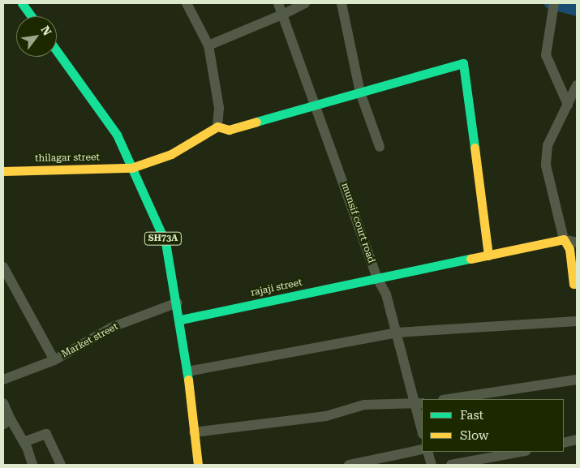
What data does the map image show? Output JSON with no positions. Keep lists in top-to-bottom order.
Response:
{
  "streets": {
    "street": [
      "thilagar street",
      "munsif court road",
      "SH73A",
      "rajaji street",
      "Market street"
    ]
  },
  "crossings": [
    ["thilagar street", "SH73A"],
    ["munsif court road", "rajaji street"],
    ["SH73A", "rajaji street"],
    ["SH73A", "Market street"]
  ],
  "legend": ["Fast", "Slow"],
  "north": "top right"
}
